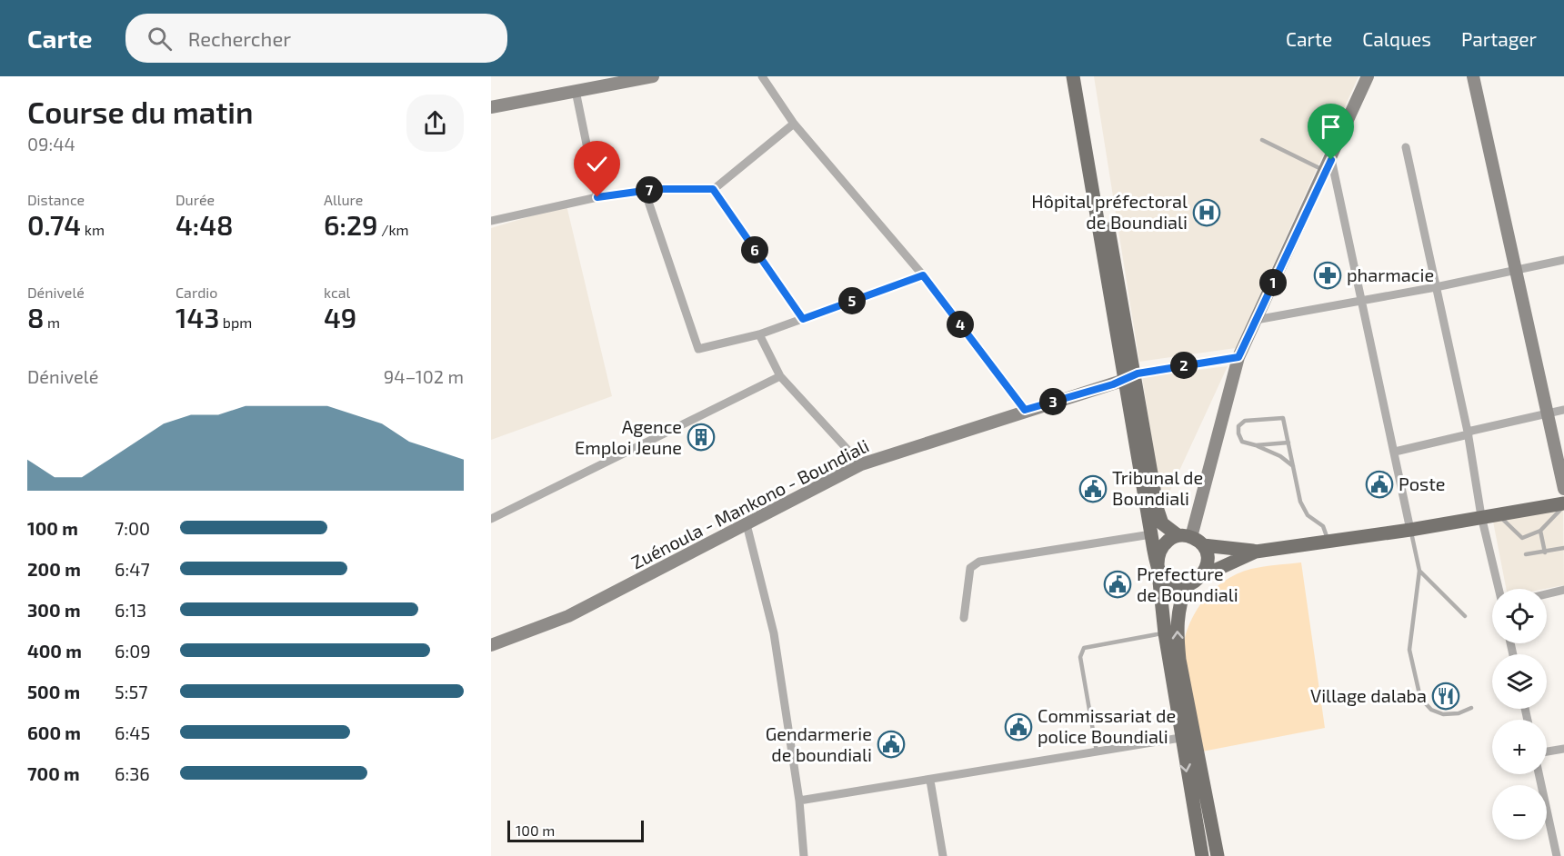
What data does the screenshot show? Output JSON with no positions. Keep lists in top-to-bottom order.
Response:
{
  "streets": {
    "street": ["Zuénoula - Mankono - Boundiali"]
  },
  "places": {
    "hospital": ["Hôpital préfectoral de Boundiali"],
    "pharmacy": ["pharmacie"],
    "building": ["Agence Emploi Jeune"],
    "public building": [
      "Poste",
      "Tribunal de Boundiali",
      "Prefecture de Boundiali",
      "Commissariat de police Boundiali",
      "Gendarmerie de boundiali"
    ],
    "restaurant": ["Village dalaba"]
  },
  "scale_bar": "100 m",
  "page": {
    "header": "Carte",
    "search": "Rechercher",
    "nav": ["Carte", "Calques", "Partager"],
    "heading": ["Course du matin", "09:44"],
    "stats": [
      ["Distance", "0.74 km"],
      ["Durée", "4:48"],
      ["Allure", "6:29 /km"],
      ["Dénivelé", "8 m"],
      ["Cardio", "143 bpm"],
      ["kcal", "49"]
    ],
    "pins": [
      "7",
      "6",
      "1",
      "5",
      "4",
      "2",
      "3"
    ],
    "chart": ["Dénivelé", "94–102 m"],
    "list": [
      {
        "name": "100 m",
        "note": "7:00"
      },
      {
        "name": "200 m",
        "note": "6:47"
      },
      {
        "name": "300 m",
        "note": "6:13"
      },
      {
        "name": "400 m",
        "note": "6:09"
      },
      {
        "name": "500 m",
        "note": "5:57"
      },
      {
        "name": "600 m",
        "note": "6:45"
      },
      {
        "name": "700 m",
        "note": "6:36"
      }
    ],
    "map_buttons": ["+", "−"],
    "scale": "100 m"
  }
}
